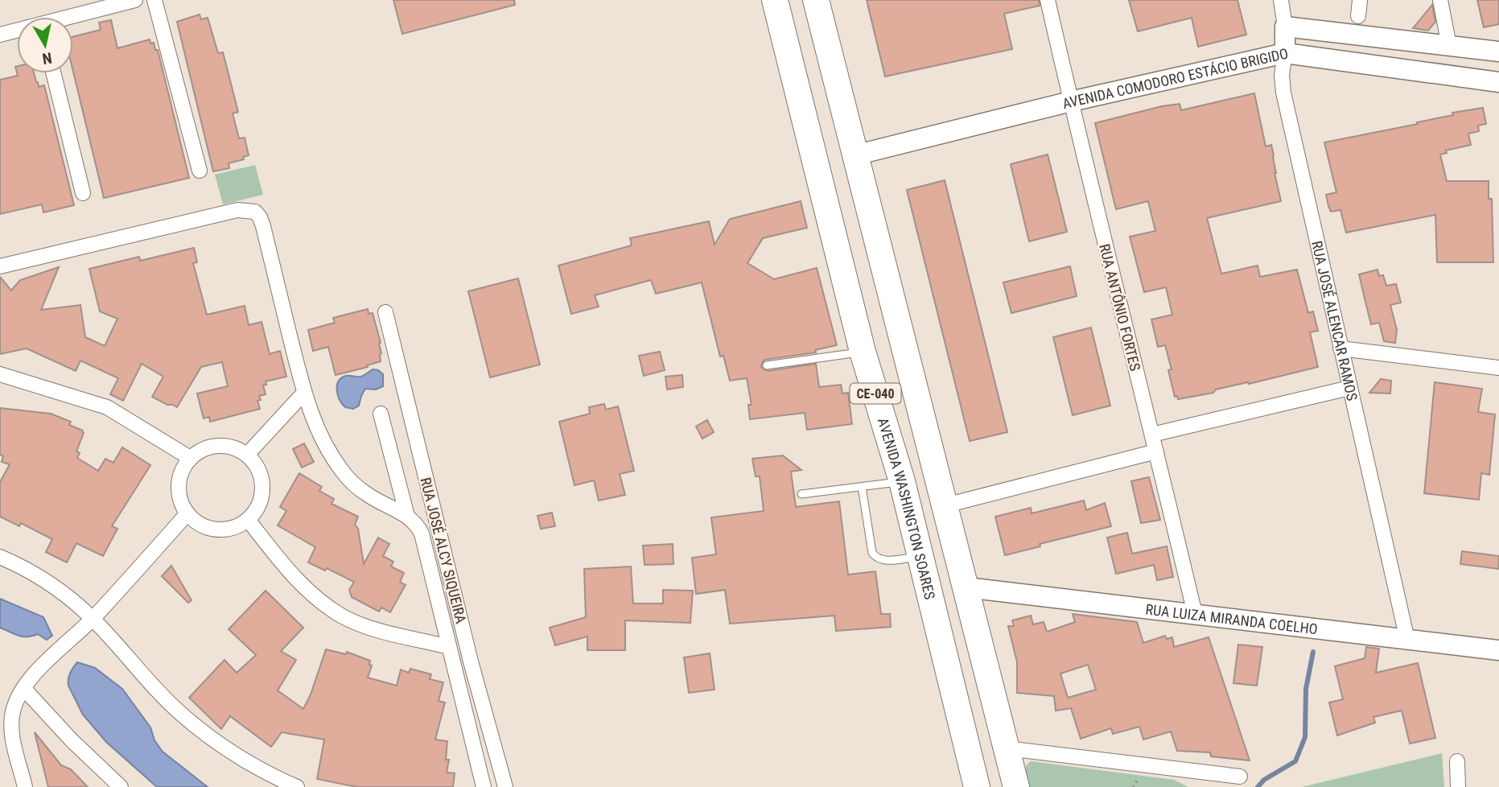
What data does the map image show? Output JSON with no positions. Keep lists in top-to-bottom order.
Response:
{
  "streets": {
    "highway": ["CE-040", "AVENIDA WASHINGTON SOARES"],
    "main road": ["AVENIDA COMODORO ESTÁCIO BRIGIDO", "RUA JOSÉ ALENCAR RAMOS", "RUA LUIZA MIRANDA COELHO"],
    "street": ["RUA ANTÔNIO FORTES", "RUA JOSÉ ALCY SIQUEIRA"]
  },
  "crossings": [
    ["AVENIDA COMODORO ESTÁCIO BRIGIDO", "RUA ANTÔNIO FORTES"],
    ["AVENIDA COMODORO ESTÁCIO BRIGIDO", "RUA JOSÉ ALENCAR RAMOS"],
    ["AVENIDA COMODORO ESTÁCIO BRIGIDO", "CE-040"],
    ["RUA ANTÔNIO FORTES", "RUA LUIZA MIRANDA COELHO"],
    ["RUA JOSÉ ALENCAR RAMOS", "RUA LUIZA MIRANDA COELHO"],
    ["CE-040", "RUA LUIZA MIRANDA COELHO"]
  ],
  "north": "bottom"
}
